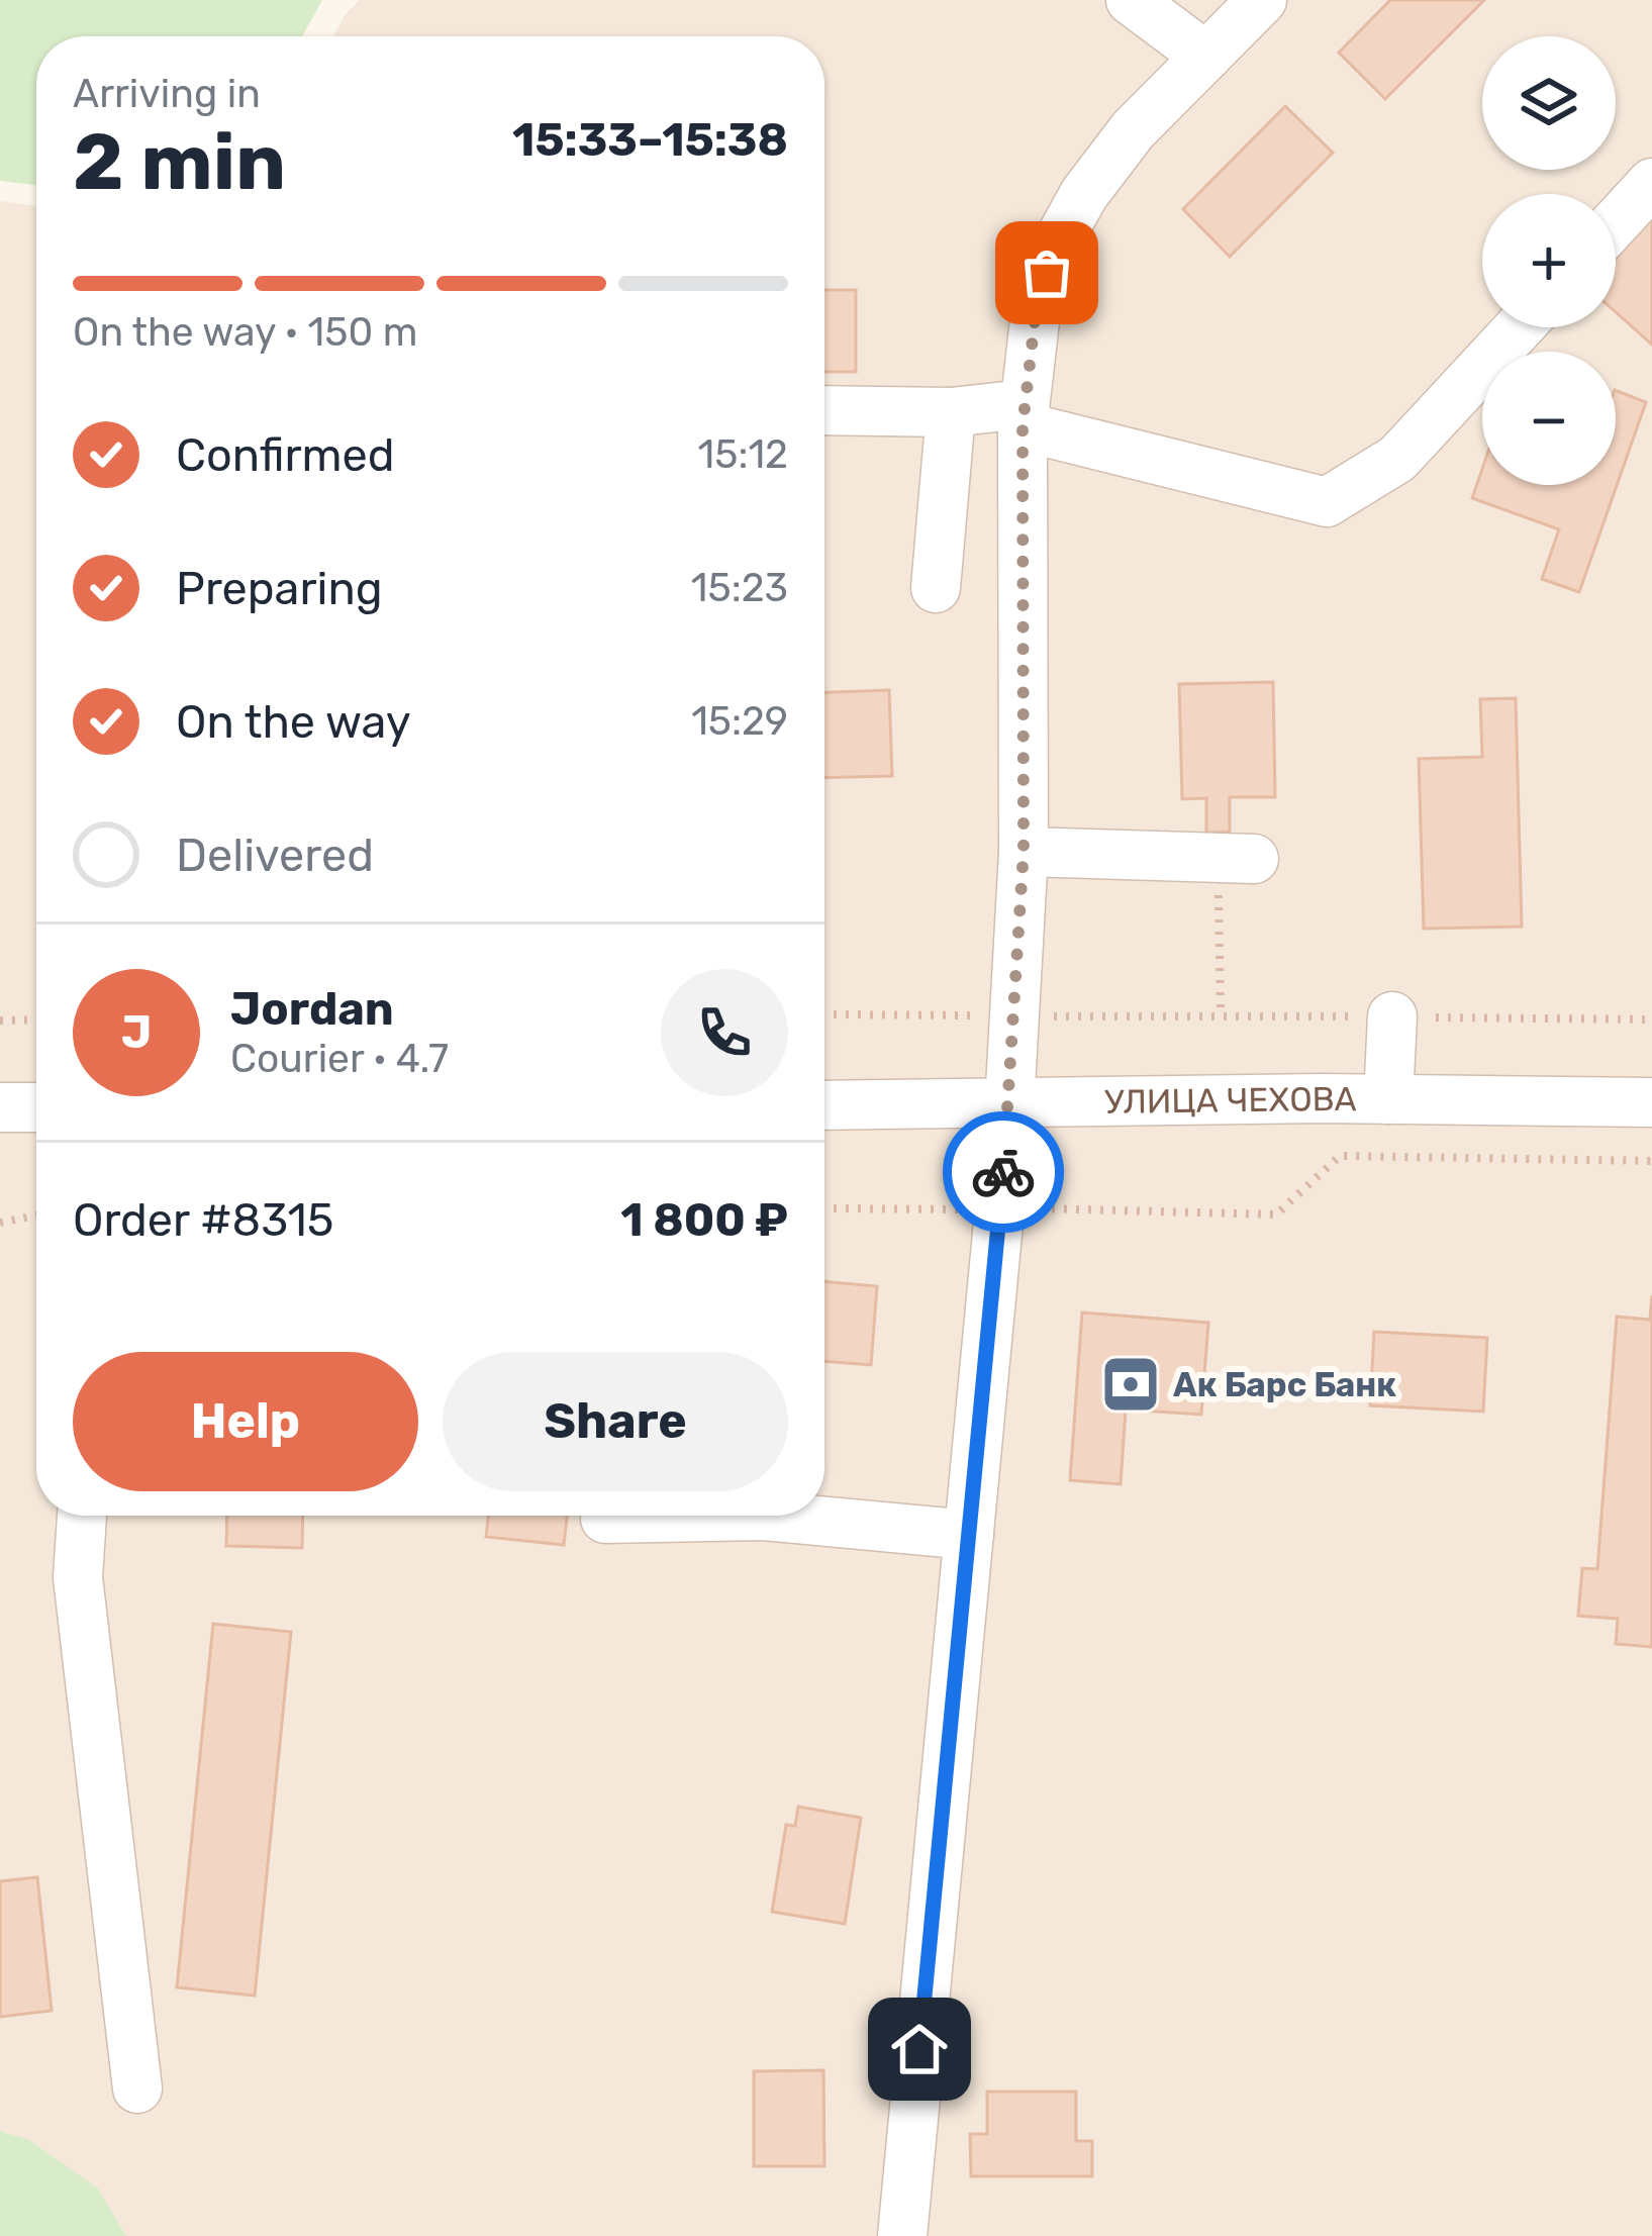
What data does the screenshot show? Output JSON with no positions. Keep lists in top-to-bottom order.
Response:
{
  "streets": {
    "street": ["УЛИЦА ЧЕХОВА"]
  },
  "places": {
    "bank": ["Ак Барс Банк"]
  },
  "page": {
    "map_buttons": ["+", "−"],
    "heading": ["2 min", "Arriving in", "15:33–15:38"],
    "panel": [
      "Jordan",
      "Courier · 4.7",
      "Order #8315",
      "1 800 ₽"
    ],
    "bar": "On the way · 150 m",
    "list": [
      ["Confirmed", "15:12"],
      ["Preparing", "15:23"],
      ["On the way", "15:29"],
      "Delivered"
    ],
    "round": "J",
    "buttons": ["Help", "Share"]
  }
}
